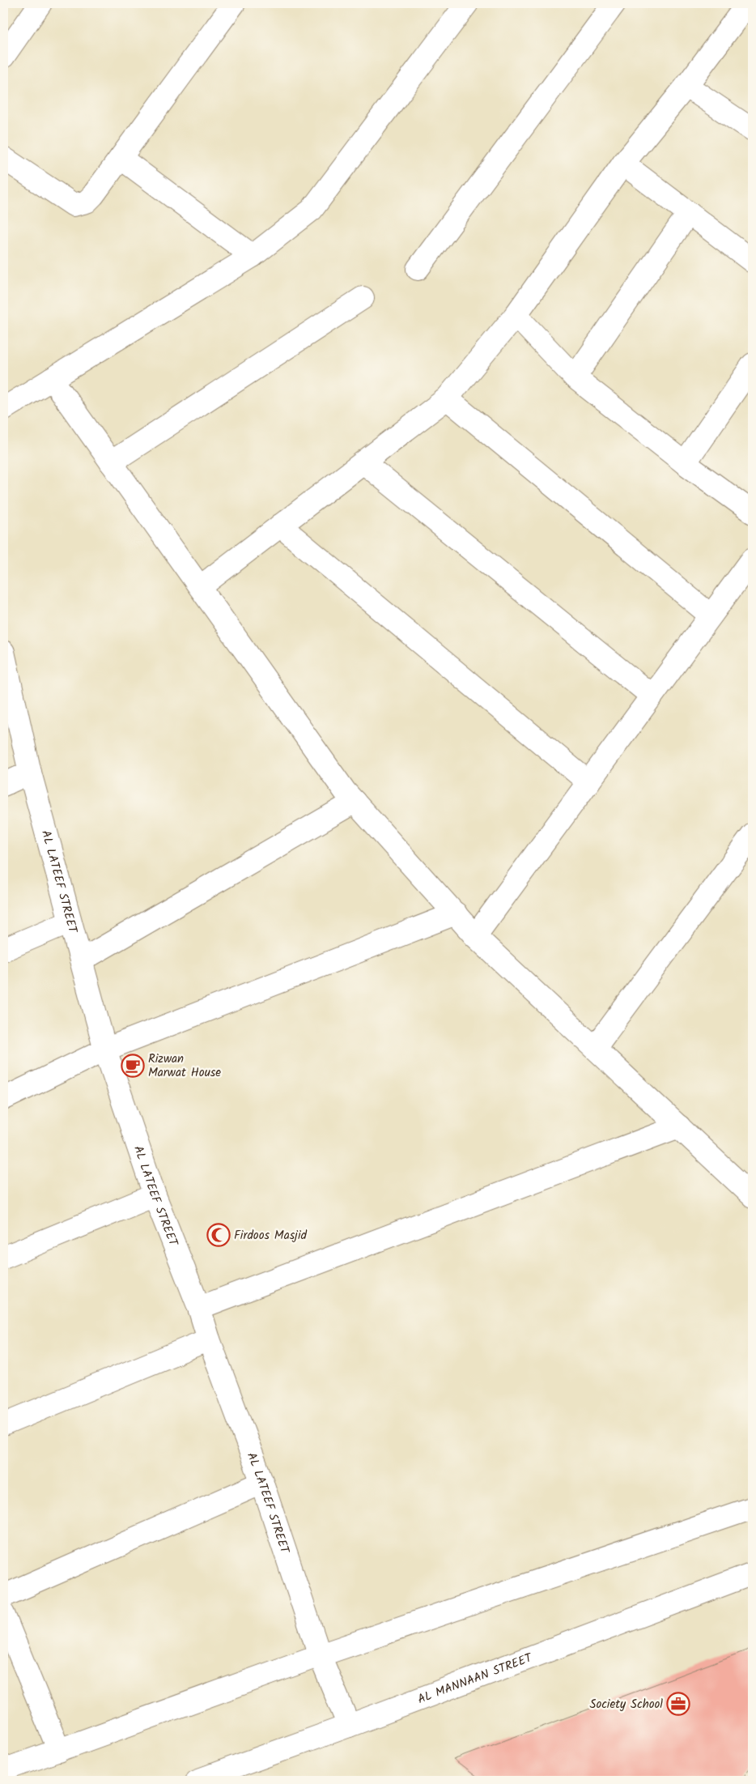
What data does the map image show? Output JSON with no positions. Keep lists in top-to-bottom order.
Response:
{
  "streets": {
    "street": ["AL LATEEF STREET", "AL MANNAAN STREET"]
  },
  "crossings": [
    ["AL LATEEF STREET", "AL MANNAAN STREET"]
  ],
  "places": {
    "cafe": ["Rizwan Marwat House"],
    "mosque": ["Firdoos Masjid"],
    "office": ["Society School"]
  }
}
